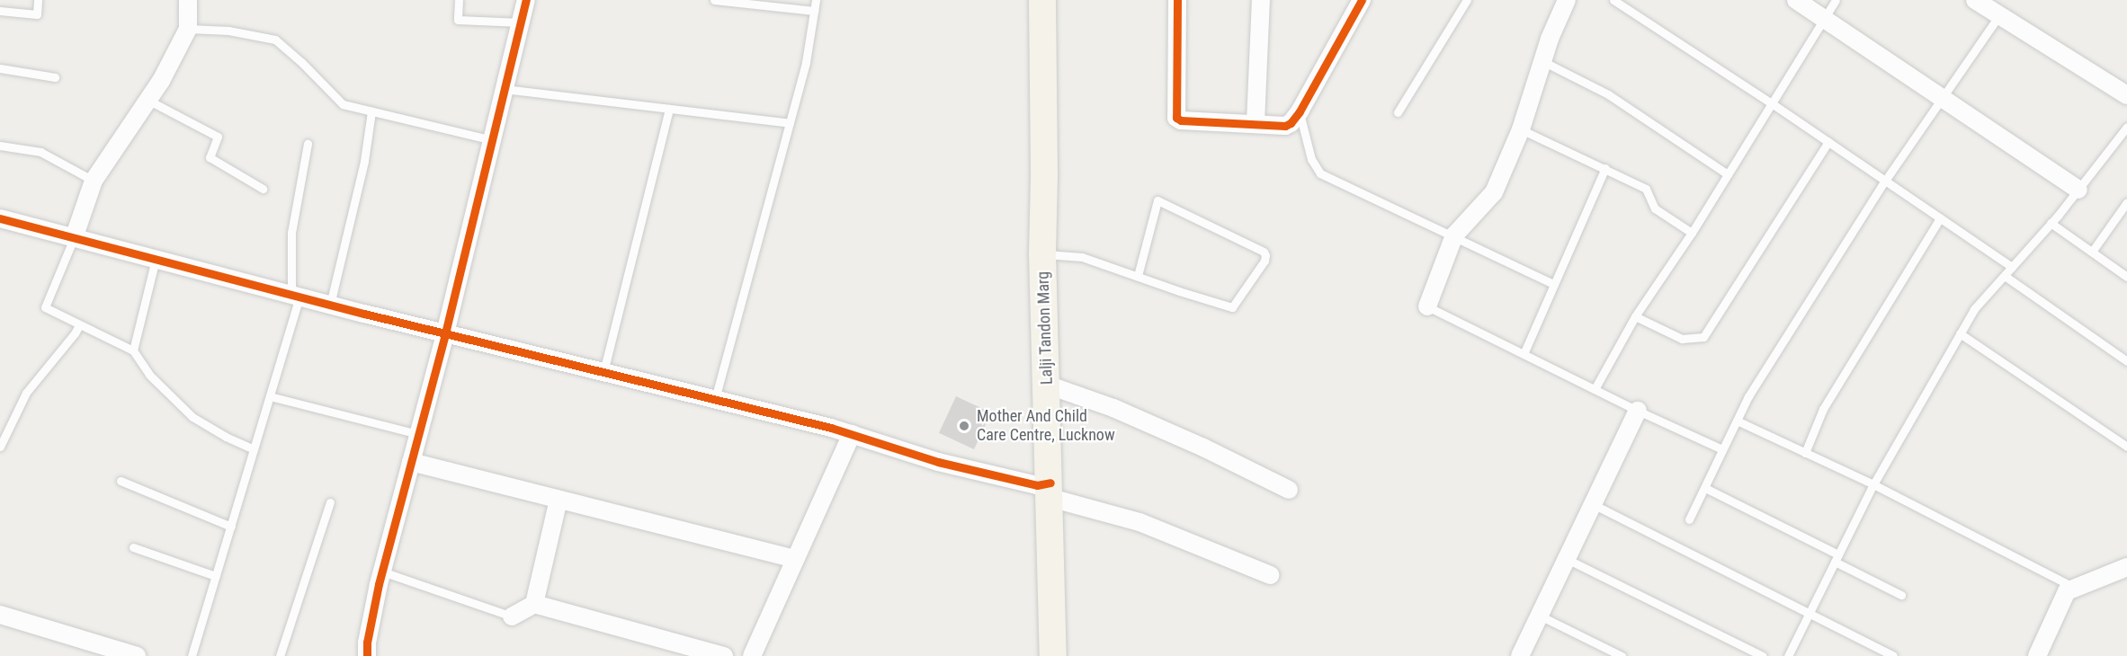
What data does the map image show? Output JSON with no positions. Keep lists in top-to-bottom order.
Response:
{
  "streets": {
    "main road": ["Lalji Tandon Marg"]
  },
  "places": ["Mother And Child Care Centre, Lucknow"]
}
